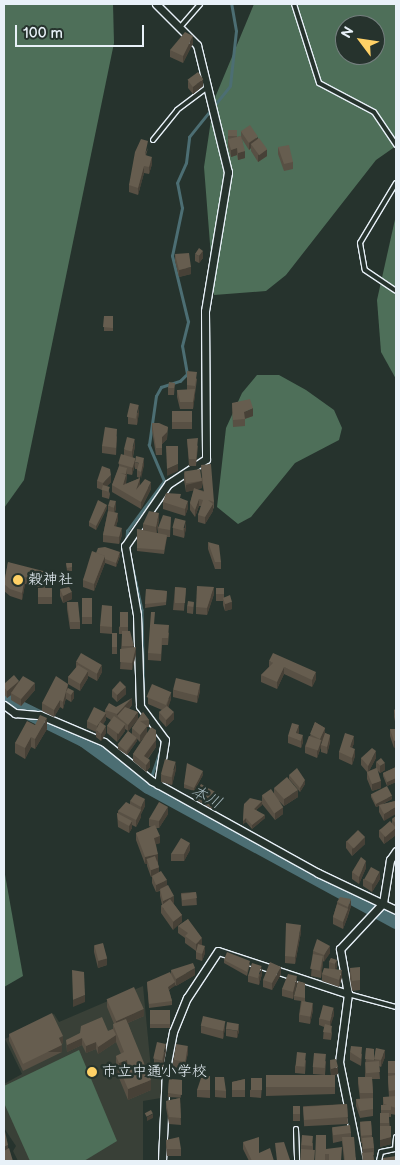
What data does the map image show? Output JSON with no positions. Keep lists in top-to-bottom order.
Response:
{
  "water": ["本川"],
  "places": ["穀神社", "市立中通小学校"],
  "scale_bar": "100 m",
  "north": "top left"
}
